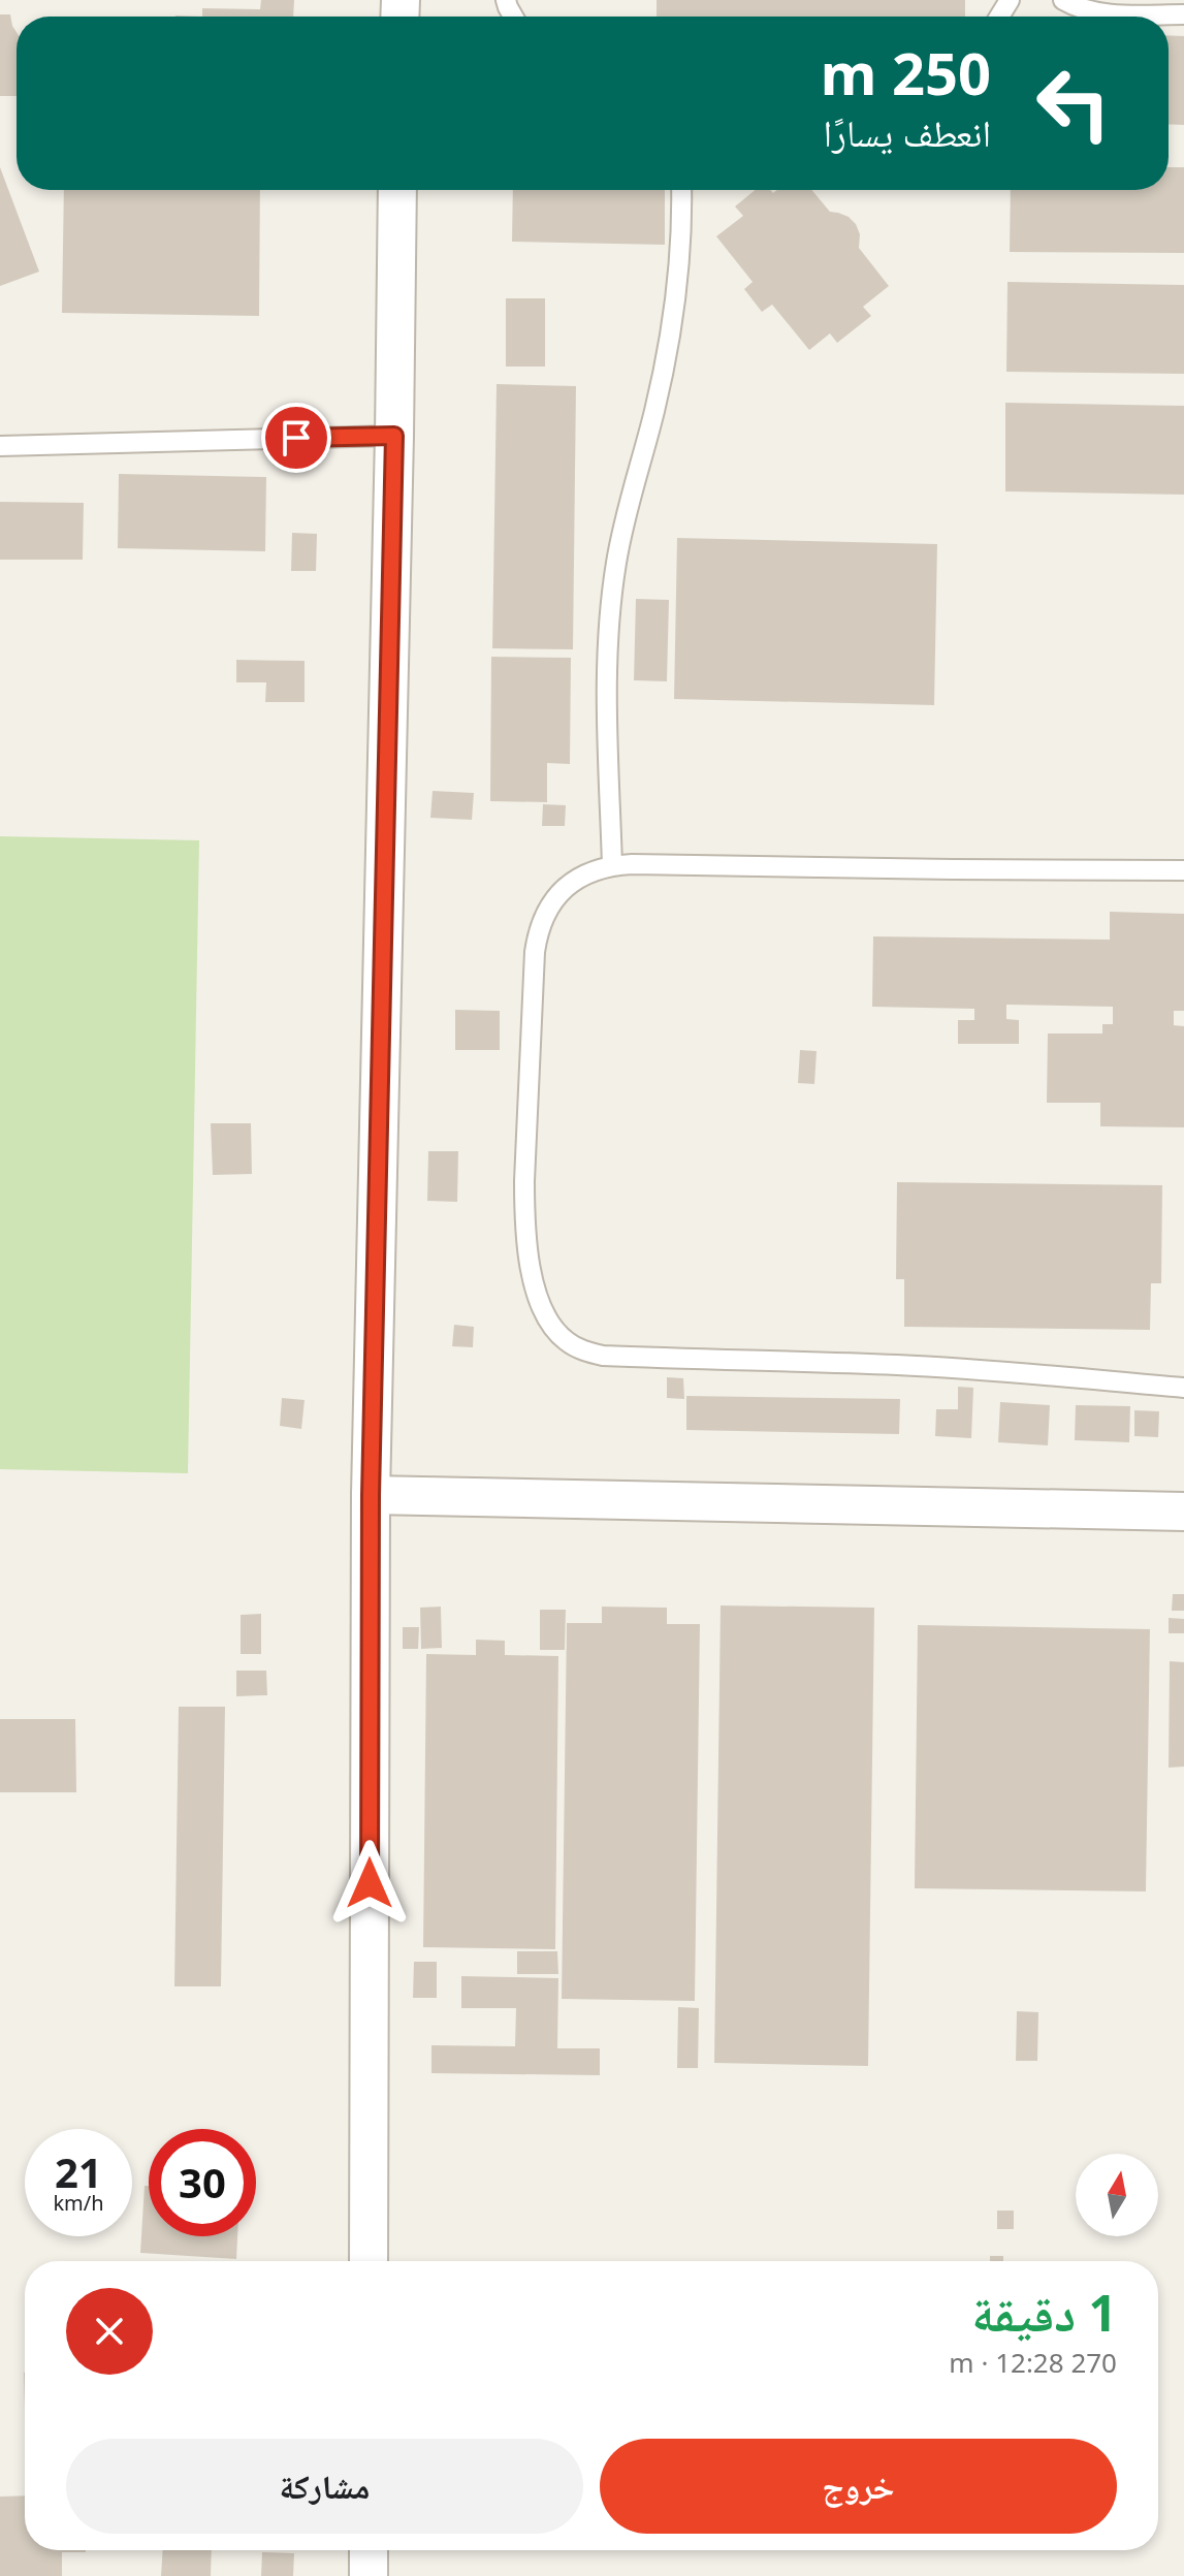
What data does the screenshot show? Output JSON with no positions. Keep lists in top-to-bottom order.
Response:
{
  "north": "top",
  "page": {
    "turn": ["250 m", "انعطف يسارًا"],
    "speed": "21 km/h",
    "limit": "30",
    "heading": ["1 دقيقة", "270 m · 12:28"],
    "buttons": ["خروج", "مشاركة"]
  }
}
